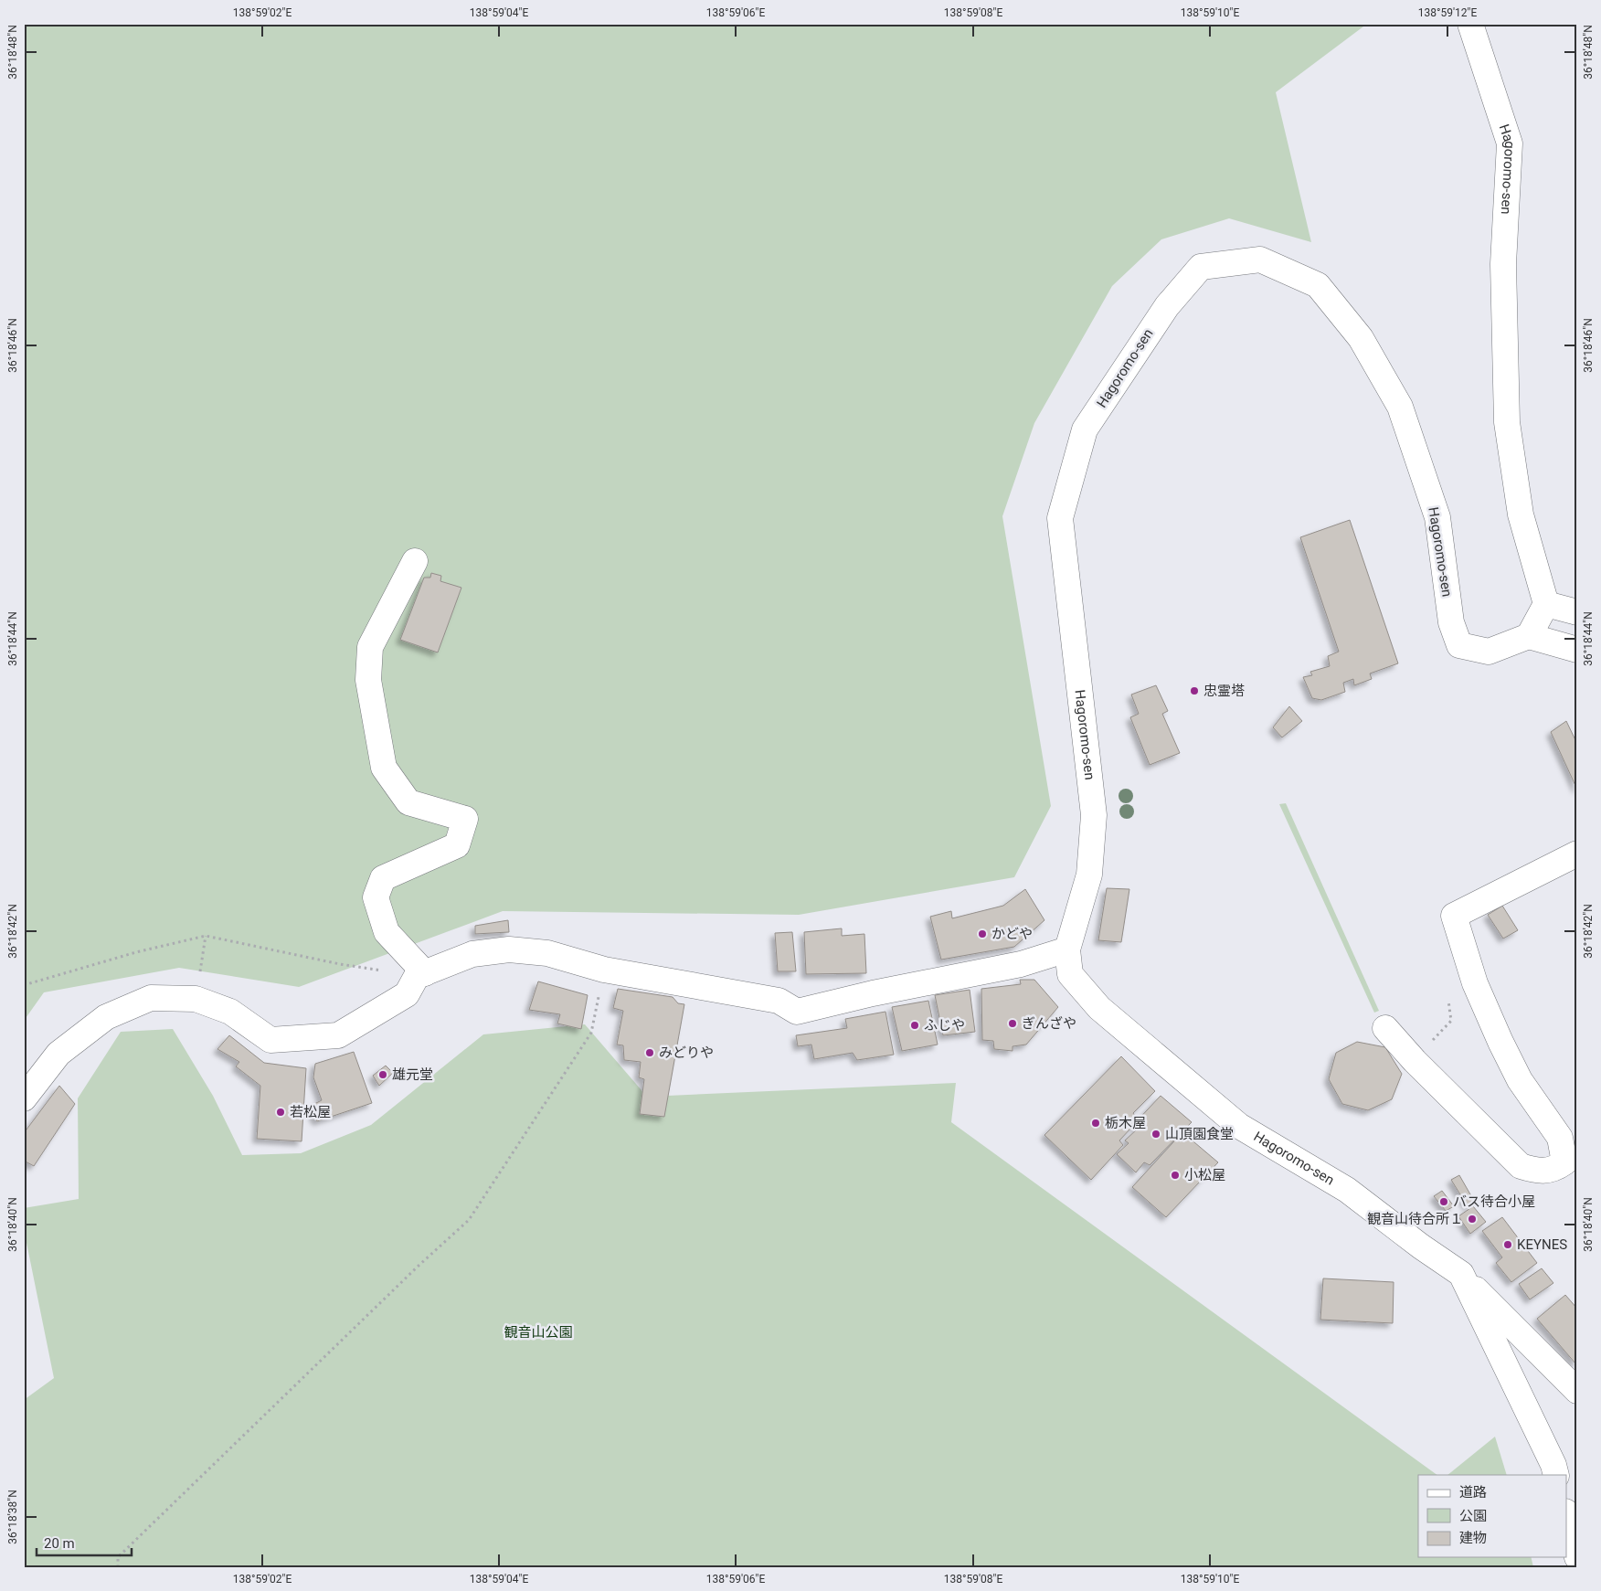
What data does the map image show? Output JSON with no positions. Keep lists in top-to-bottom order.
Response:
{
  "streets": {
    "street": ["Hagoromo-sen"]
  },
  "parks": ["観音山公園"],
  "places": [
    "忠霊塔",
    "かどや",
    "ぎんざや",
    "ふじや",
    "みどりや",
    "雄元堂",
    "若松屋",
    "栃木屋",
    "山頂園食堂",
    "小松屋",
    "バス待合小屋",
    "観音山待合所１",
    "KEYNES"
  ],
  "legend": ["道路", "公園", "建物"],
  "scale_bar": "20 m",
  "coordinates": [
    "138°59'02\"E",
    "138°59'04\"E",
    "138°59'06\"E",
    "138°59'08\"E",
    "138°59'10\"E",
    "138°59'12\"E",
    "36°18'48\"N",
    "36°18'46\"N",
    "36°18'44\"N",
    "36°18'42\"N",
    "36°18'40\"N",
    "36°18'38\"N"
  ]
}
